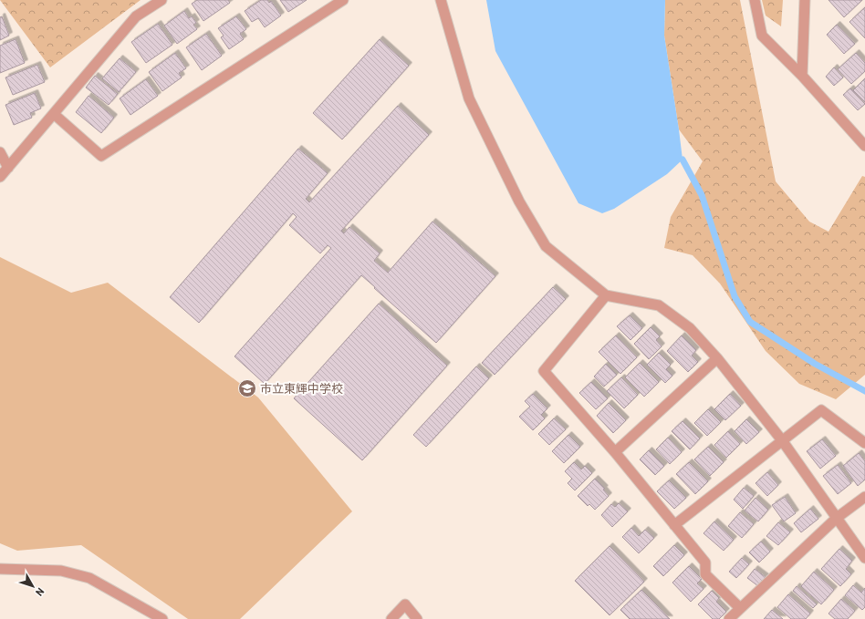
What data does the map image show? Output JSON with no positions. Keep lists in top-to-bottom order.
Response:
{
  "places": {
    "school or university": ["市立東輝中学校"]
  },
  "north": "bottom right"
}
